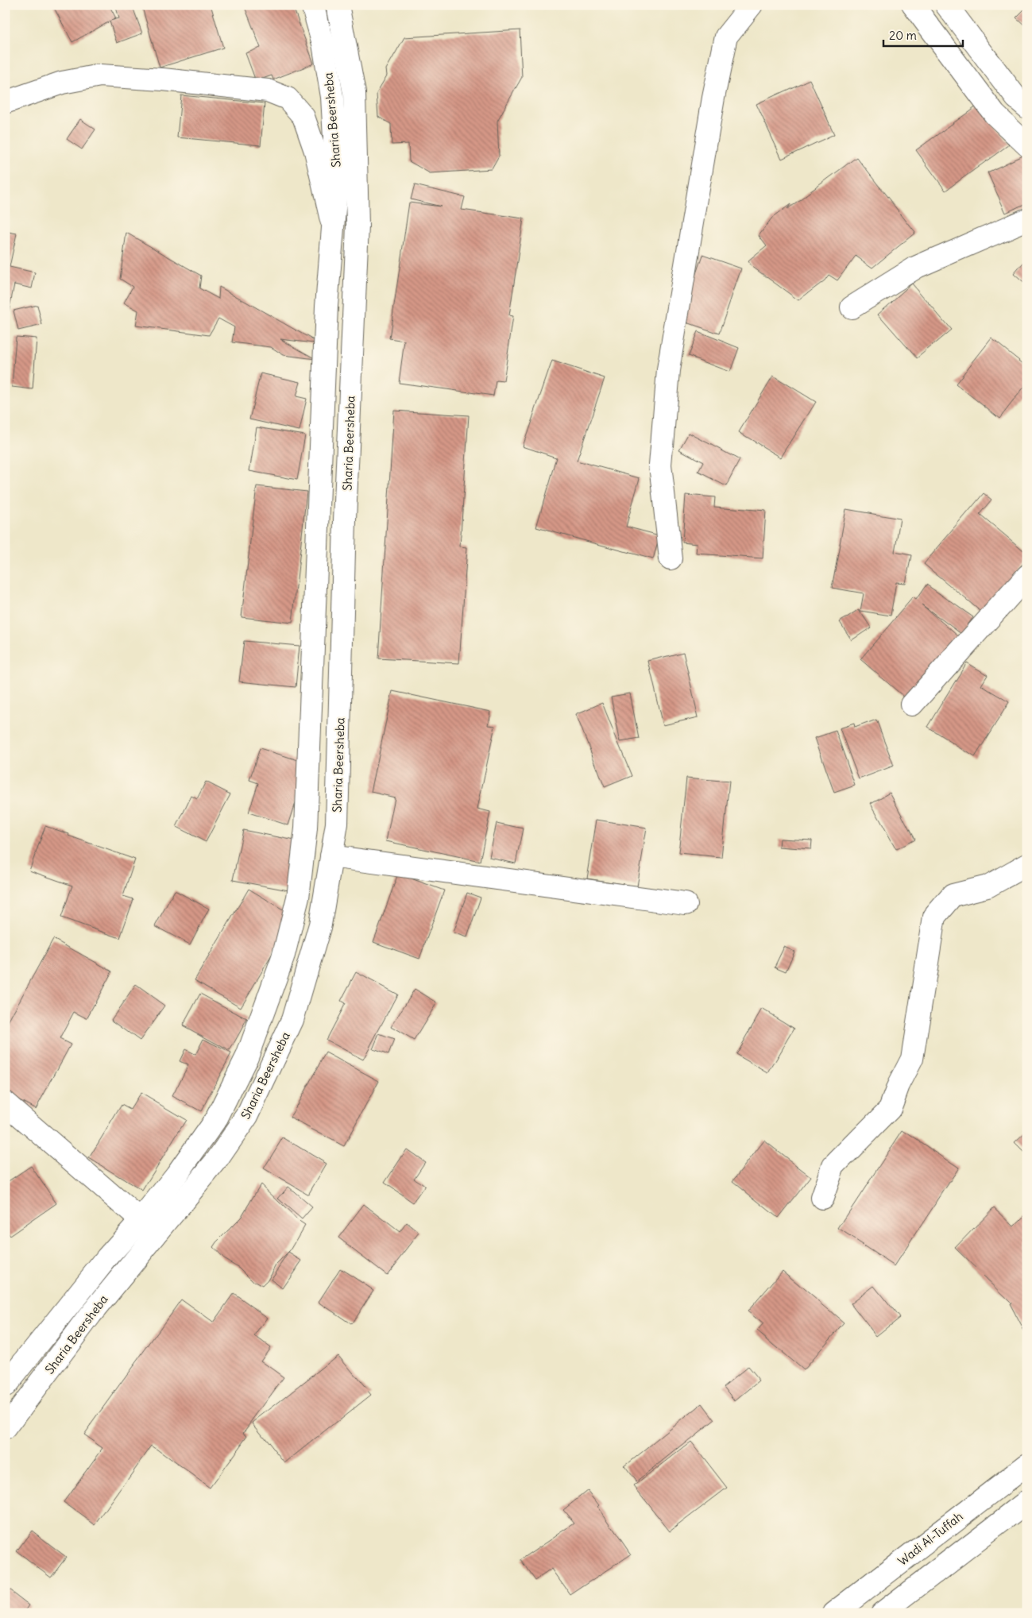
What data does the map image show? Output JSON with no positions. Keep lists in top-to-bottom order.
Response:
{
  "streets": {
    "street": ["Sharia Beersheba", "Wadi Al-Tuffah"]
  },
  "scale_bar": "20 m"
}
